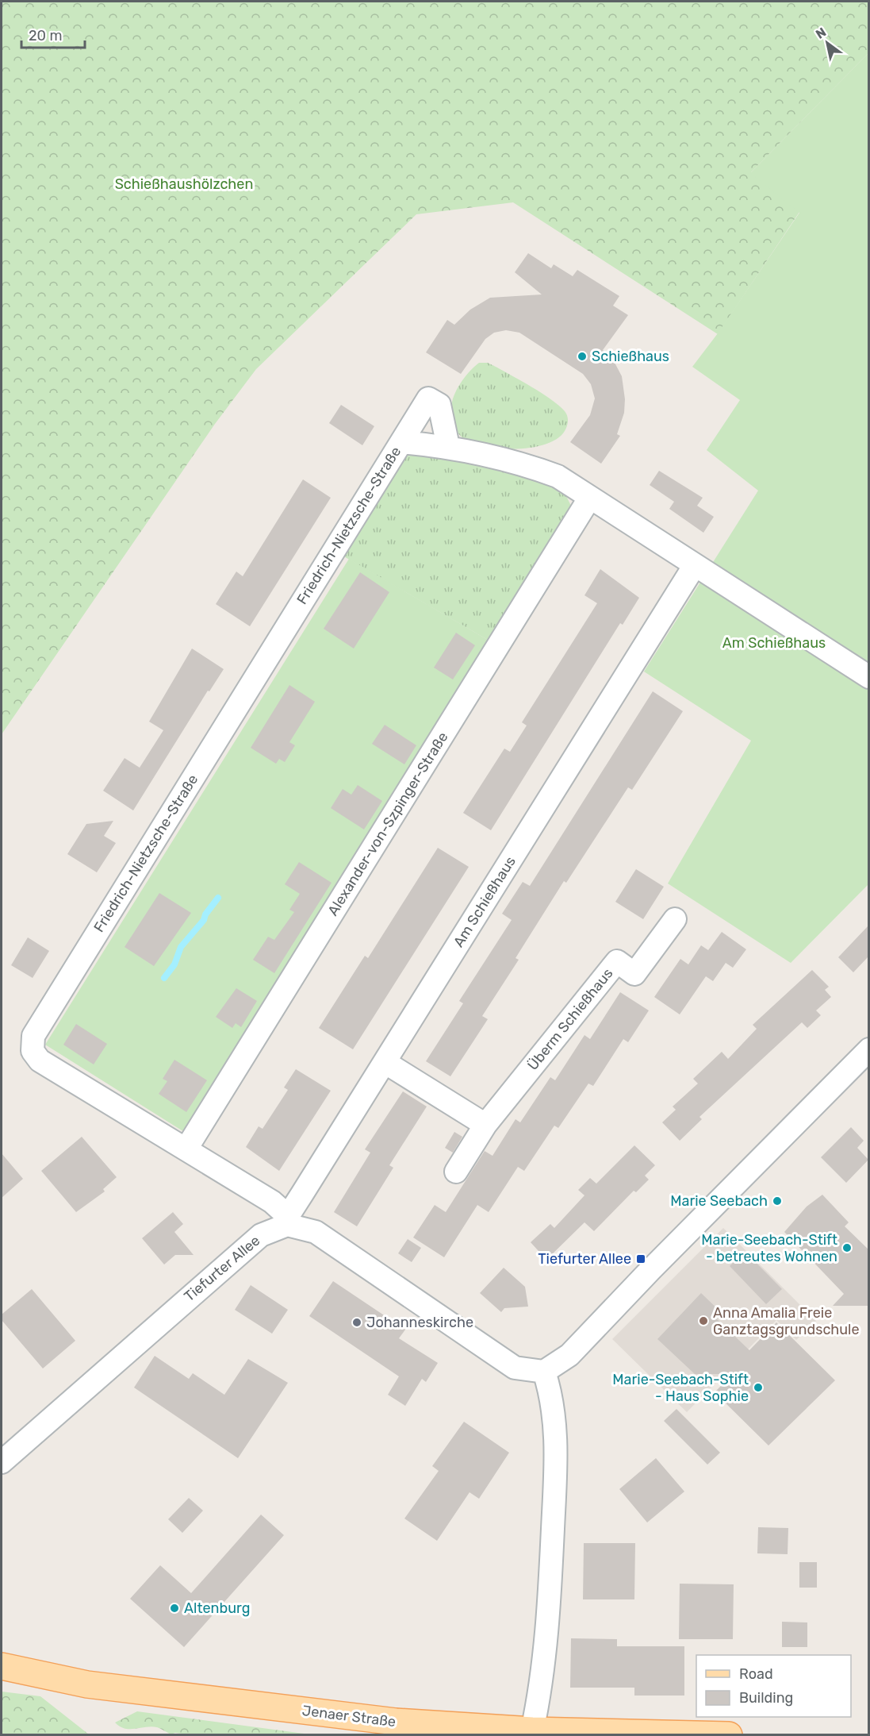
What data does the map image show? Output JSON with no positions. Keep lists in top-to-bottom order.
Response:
{
  "streets": {
    "main road": ["Jenaer Straße"],
    "street": [
      "Friedrich-Nietzsche-Straße",
      "Alexander-von-Szpinger-Straße",
      "Am Schießhaus",
      "Überm Schießhaus",
      "Tiefurter Allee"
    ]
  },
  "crossings": [
    ["Friedrich-Nietzsche-Straße", "Alexander-von-Szpinger-Straße"],
    ["Friedrich-Nietzsche-Straße", "Am Schießhaus"],
    ["Friedrich-Nietzsche-Straße", "Tiefurter Allee"],
    ["Am Schießhaus", "Tiefurter Allee"]
  ],
  "parks": ["Schießhaushölzchen", "Am Schießhaus"],
  "places": {
    "other": [
      "Schießhaus",
      "Marie Seebach",
      "Marie-Seebach-Stift - betreutes Wohnen",
      "Anna Amalia Freie Ganztagsgrundschule",
      "Johanneskirche",
      "Marie-Seebach-Stift - Haus Sophie",
      "Altenburg"
    ],
    "transit": ["Tiefurter Allee"]
  },
  "legend": ["Road", "Building"],
  "scale_bar": "20 m",
  "north": "top left"
}
